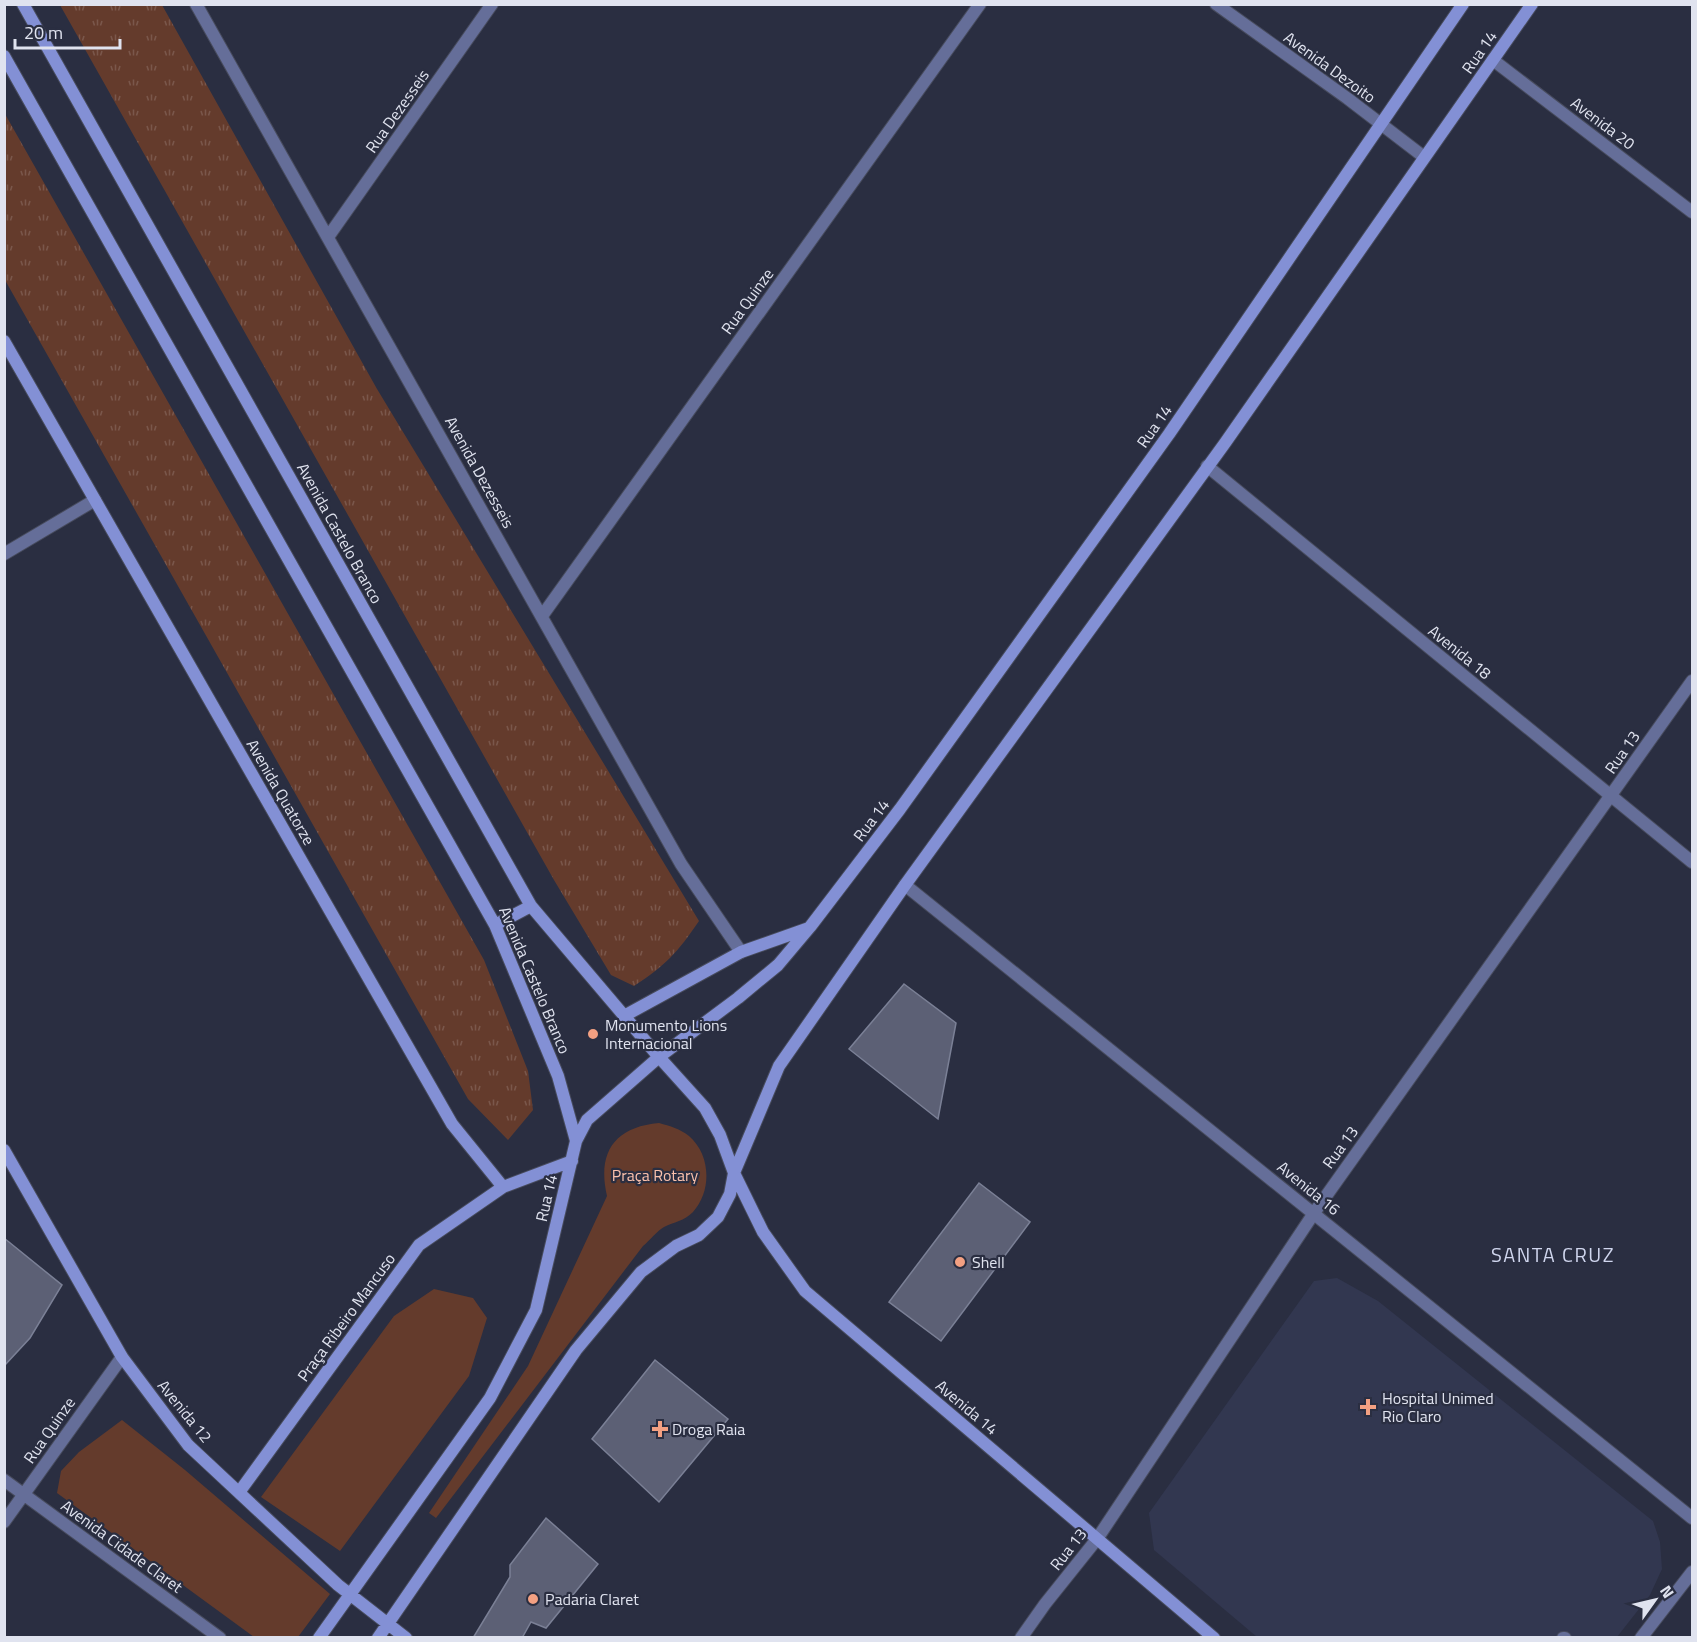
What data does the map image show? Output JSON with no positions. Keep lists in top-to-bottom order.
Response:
{
  "streets": {
    "main road": [
      "Rua 14",
      "Avenida Castelo Branco",
      "Avenida Quatorze",
      "Praça Ribeiro Mancuso",
      "Avenida 14",
      "Avenida 12"
    ],
    "street": [
      "Avenida Dezoito",
      "Rua Dezesseis",
      "Avenida 20",
      "Rua Quinze",
      "Avenida Dezesseis",
      "Avenida 18",
      "Rua 13",
      "Avenida 16",
      "Avenida Cidade Claret"
    ]
  },
  "crossings": [
    ["Rua 14", "Avenida Dezoito"],
    ["Rua 14", "Avenida 20"],
    ["Rua 14", "Avenida Castelo Branco"],
    ["Rua 14", "Avenida 18"],
    ["Rua 14", "Avenida 16"],
    ["Rua 14", "Avenida 14"],
    ["Rua 14", "Avenida 12"],
    ["Rua Dezesseis", "Avenida Dezesseis"],
    ["Rua Quinze", "Avenida Dezesseis"],
    ["Rua Quinze", "Avenida 12"],
    ["Rua Quinze", "Avenida Cidade Claret"],
    ["Avenida Castelo Branco", "Avenida 14"],
    ["Avenida 18", "Rua 13"],
    ["Rua 13", "Avenida 16"],
    ["Rua 13", "Avenida 14"],
    ["Avenida Quatorze", "Praça Ribeiro Mancuso"],
    ["Praça Ribeiro Mancuso", "Avenida 12"]
  ],
  "districts": ["SANTA CRUZ"],
  "parks": ["Praça Rotary"],
  "places": {
    "other": ["Monumento Lions Internacional", "Shell", "Padaria Claret"],
    "health": ["Hospital Unimed Rio Claro", "Droga Raia"]
  },
  "scale_bar": "20 m",
  "north": "top right"
}
